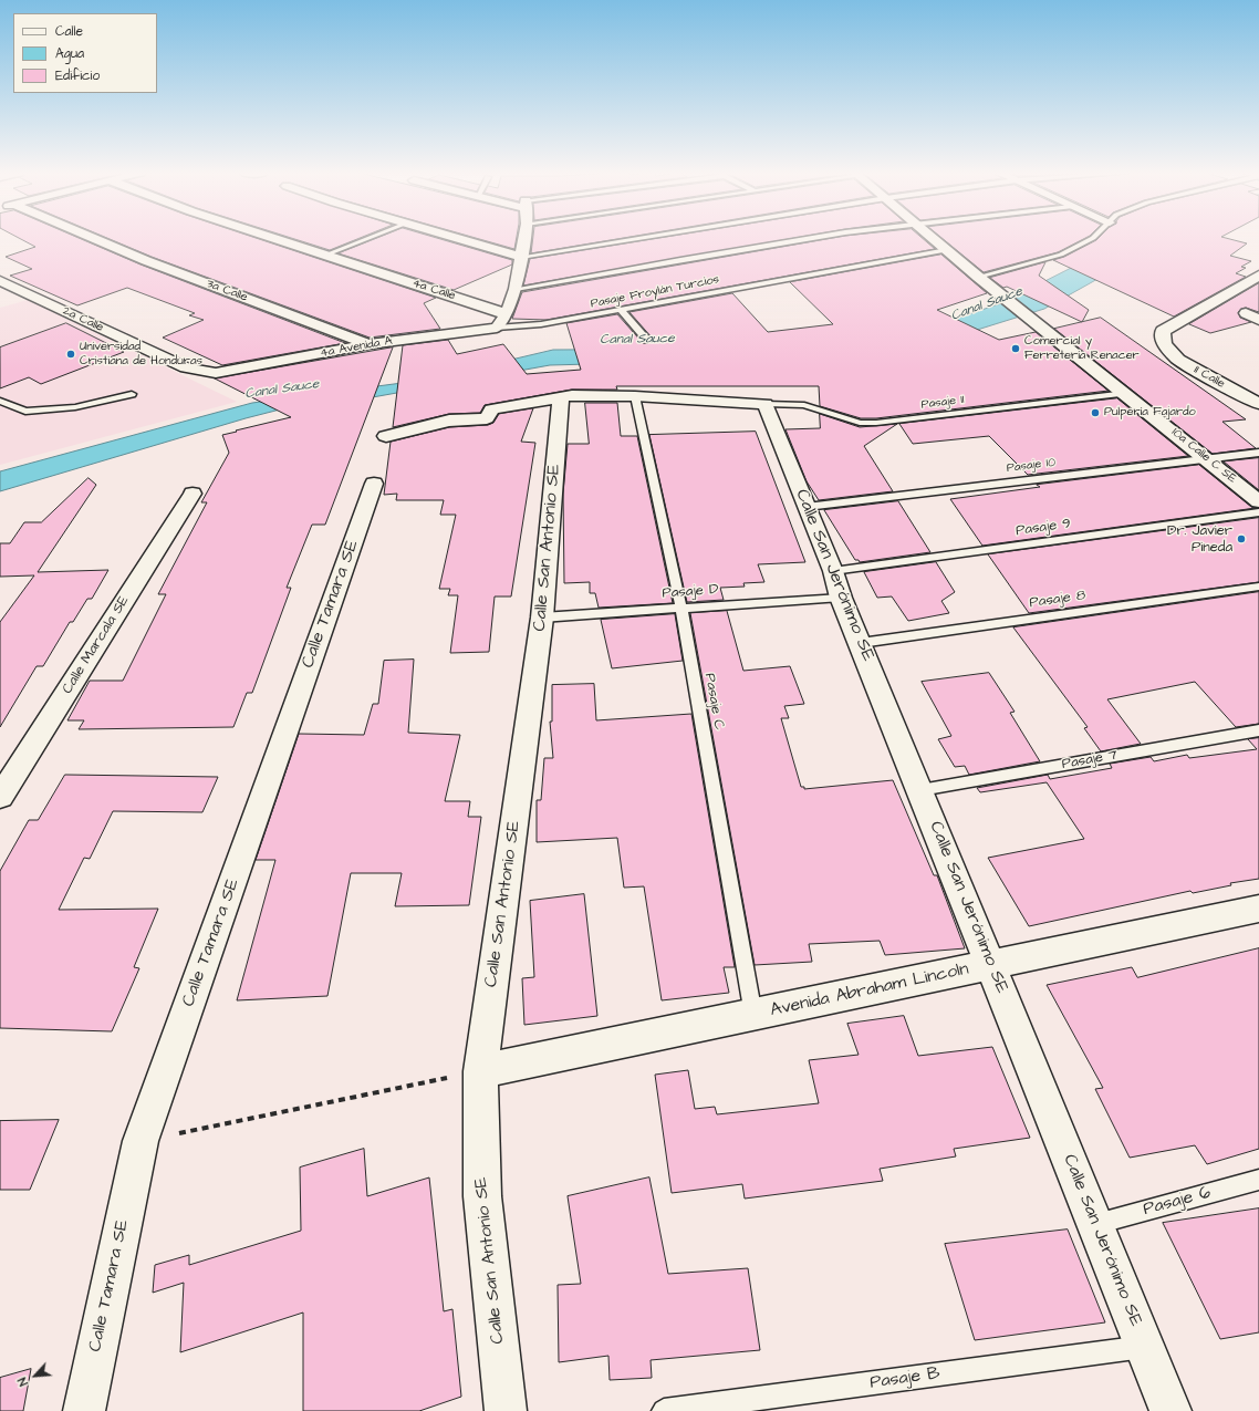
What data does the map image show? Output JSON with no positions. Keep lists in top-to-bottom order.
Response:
{
  "streets": {
    "street": [
      "4a Calle",
      "3a Calle",
      "2a Calle",
      "4a Avenida A",
      "11 Calle",
      "10a Calle C SE",
      "Calle San Antonio SE",
      "Calle San Jerónimo SE",
      "Calle Tamara SE",
      "Calle Marcala SE",
      "Avenida Abraham Lincoln"
    ],
    "lane": [
      "Pasaje Froylán Turcios",
      "Pasaje 11",
      "Pasaje 10",
      "Pasaje 9",
      "Pasaje D",
      "Pasaje 8",
      "Pasaje C",
      "Pasaje 7",
      "Pasaje 6",
      "Pasaje B"
    ]
  },
  "crossings": [
    ["3a Calle", "4a Avenida A"],
    ["Pasaje Froylán Turcios", "4a Avenida A"],
    ["Pasaje Froylán Turcios", "10a Calle C SE"],
    ["2a Calle", "4a Avenida A"],
    ["Pasaje 11", "10a Calle C SE"],
    ["Pasaje 11", "Calle San Jerónimo SE"],
    ["10a Calle C SE", "Pasaje 10"],
    ["Pasaje 10", "Calle San Jerónimo SE"],
    ["Pasaje 9", "Calle San Jerónimo SE"],
    ["Pasaje 9", "Pasaje D"],
    ["Calle San Antonio SE", "Pasaje D"],
    ["Calle San Antonio SE", "Avenida Abraham Lincoln"],
    ["Calle San Jerónimo SE", "Pasaje D"],
    ["Calle San Jerónimo SE", "Pasaje 8"],
    ["Calle San Jerónimo SE", "Pasaje 7"],
    ["Calle San Jerónimo SE", "Avenida Abraham Lincoln"],
    ["Calle San Jerónimo SE", "Pasaje 6"],
    ["Calle San Jerónimo SE", "Pasaje B"],
    ["Pasaje D", "Pasaje C"],
    ["Pasaje C", "Avenida Abraham Lincoln"]
  ],
  "water": ["Canal Sauce"],
  "places": [
    "Comercial y Ferretería Renacer",
    "Universidad Cristiana de Honduras",
    "Pulpería Fajardo",
    "Dr. Javier Pineda"
  ],
  "legend": ["Calle", "Agua", "Edificio"],
  "north": "bottom left"
}
